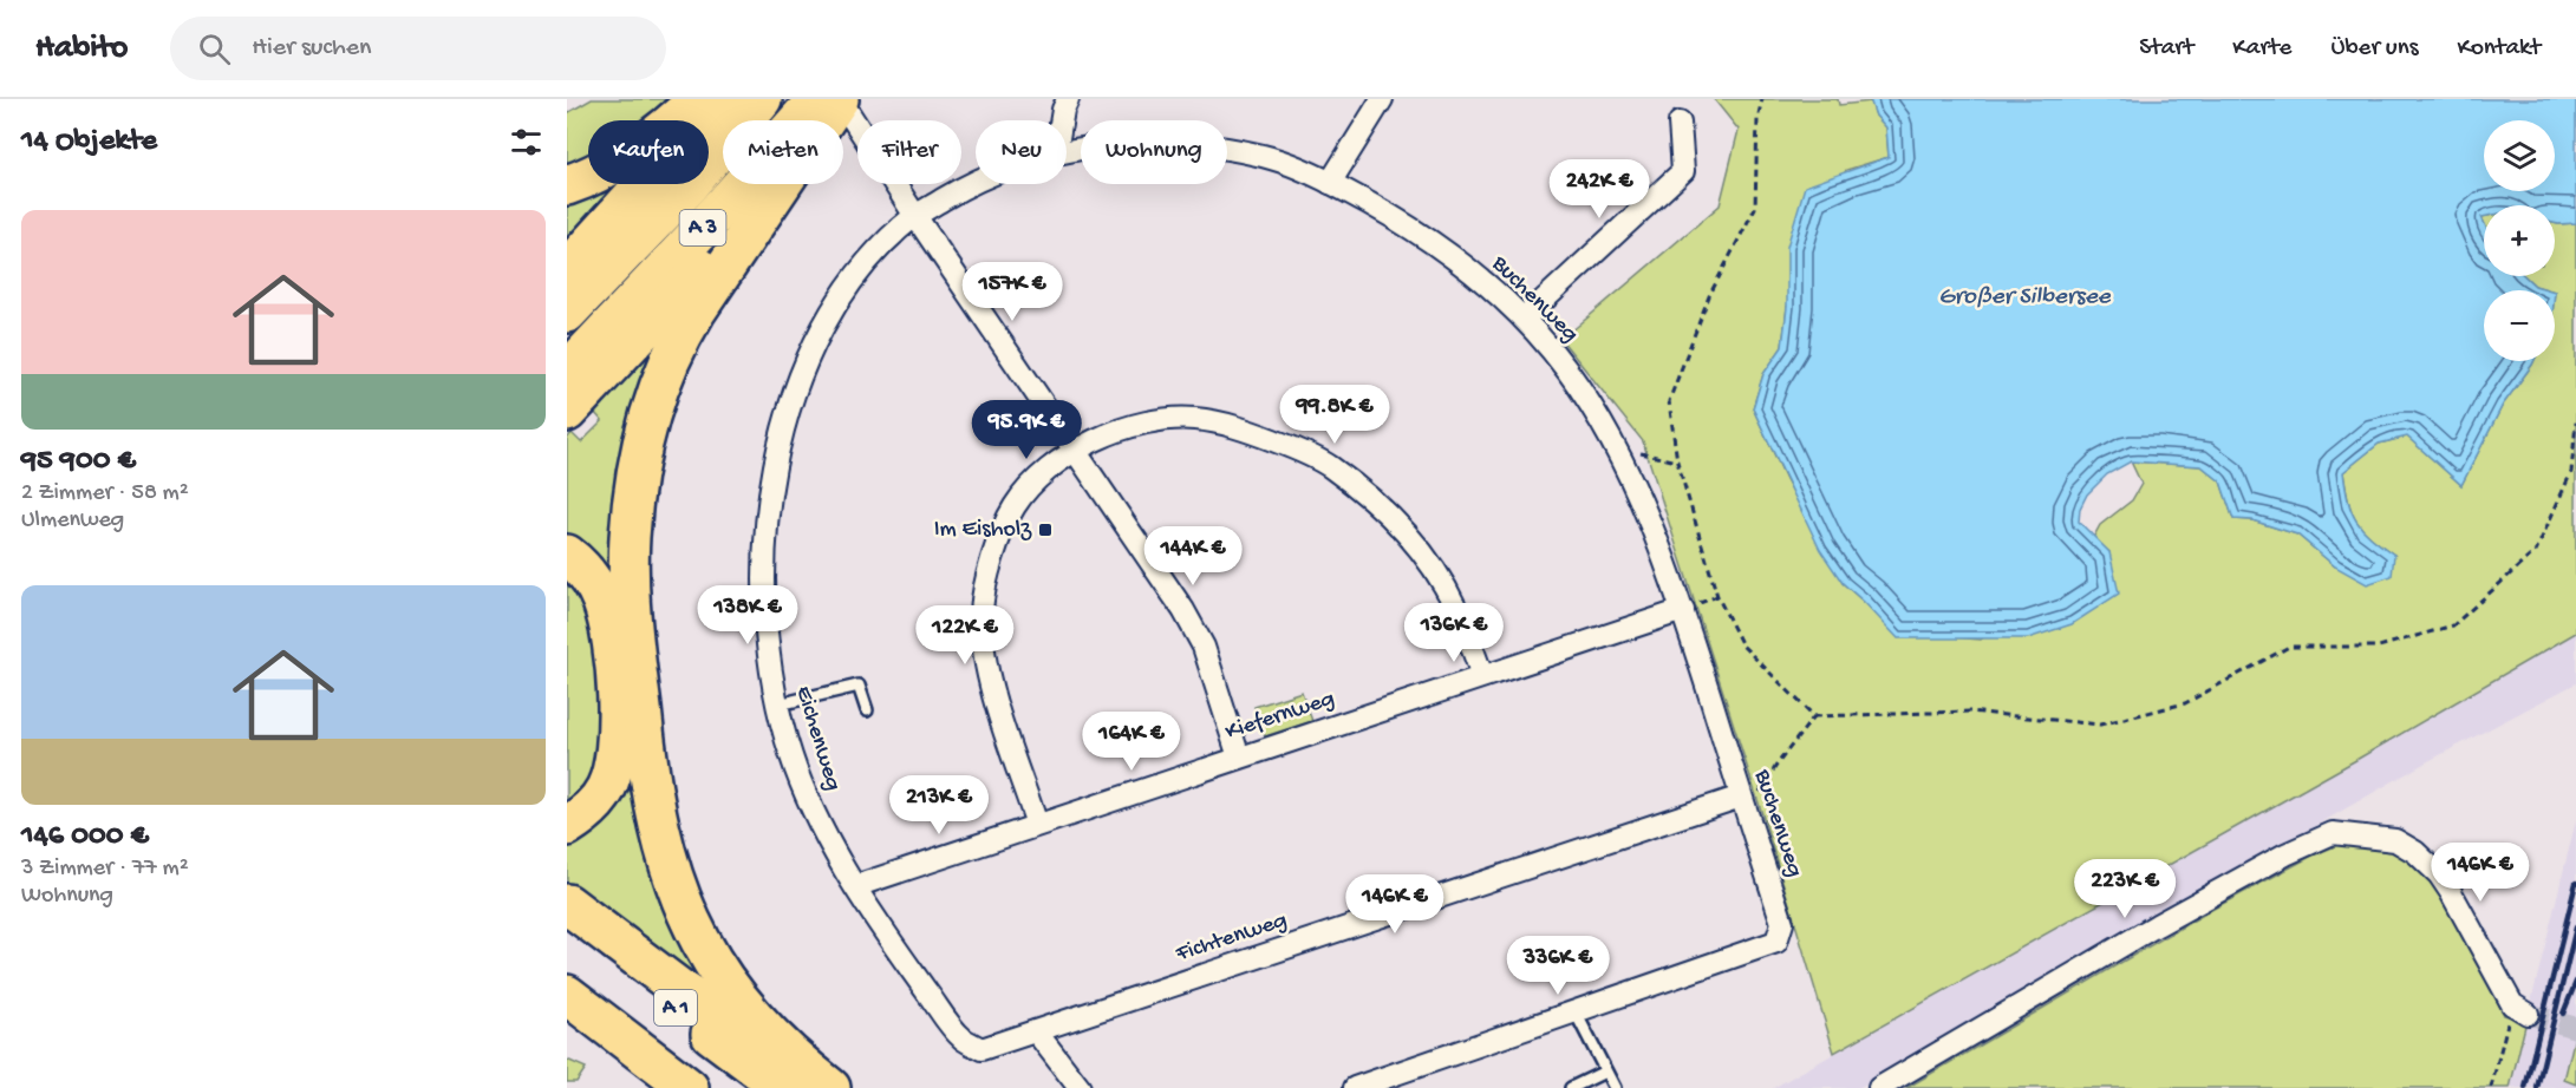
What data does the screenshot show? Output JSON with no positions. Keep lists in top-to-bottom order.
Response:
{
  "streets": {
    "highway": ["A 3", "A 1"],
    "street": [
      "Buchenweg",
      "Kiefernweg",
      "Eichenweg",
      "Fichtenweg"
    ]
  },
  "crossings": [
    ["Buchenweg", "Kiefernweg"],
    ["Buchenweg", "Eichenweg"],
    ["Buchenweg", "Fichtenweg"],
    ["Kiefernweg", "Eichenweg"],
    ["Eichenweg", "Fichtenweg"]
  ],
  "water": ["Großer Silbersee"],
  "places": {
    "transit": ["Im Eisholz"]
  },
  "page": {
    "header": "Habito",
    "search": "Hier suchen",
    "nav": [
      "Start",
      "Karte",
      "Über uns",
      "Kontakt"
    ],
    "heading": "14 Objekte",
    "map_buttons": ["+", "−"],
    "chip": [
      "Kaufen",
      "Mieten",
      "Filter",
      "Neu",
      "Wohnung"
    ],
    "price": [
      "242K €",
      "157K €",
      "99.8K €",
      "95.9K €",
      "144K €",
      "138K €",
      "136K €",
      "122K €",
      "164K €",
      "213K €",
      "146K €",
      "223K €",
      "146K €",
      "336K €"
    ],
    "list": [
      {
        "name": "95 900 €",
        "note": "2 Zimmer · 58 m² · Ulmenweg"
      },
      {
        "name": "146 000 €",
        "note": "3 Zimmer · 77 m² · Wohnung"
      }
    ]
  }
}
